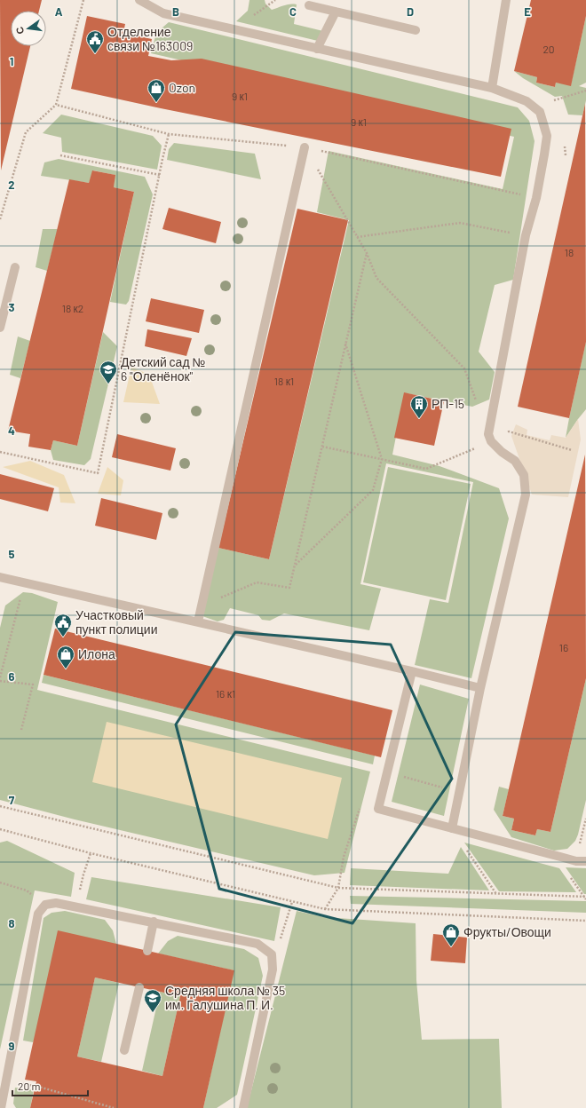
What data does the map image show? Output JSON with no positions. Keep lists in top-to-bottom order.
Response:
{
  "places": {
    "public building": ["Отделение связи №163009", "Участковый пункт полиции"],
    "shop": ["Ozon", "Илона", "Фрукты/Овощи"],
    "school or university": ["Детский сад № 6 \"Оленёнок\"", "Средняя школа № 35 им. Галушина П. И."],
    "building": ["РП-15"]
  },
  "house_numbers": [
    "20",
    "9 к1",
    "9 к1",
    "18",
    "18 к2",
    "18 к1",
    "16",
    "16 к1"
  ],
  "scale_bar": "20 m",
  "north": "left",
  "grid": {
    "columns": [
      "A",
      "B",
      "C",
      "D",
      "E"
    ],
    "rows": [
      "1",
      "2",
      "3",
      "4",
      "5",
      "6",
      "7",
      "8",
      "9"
    ]
  }
}
